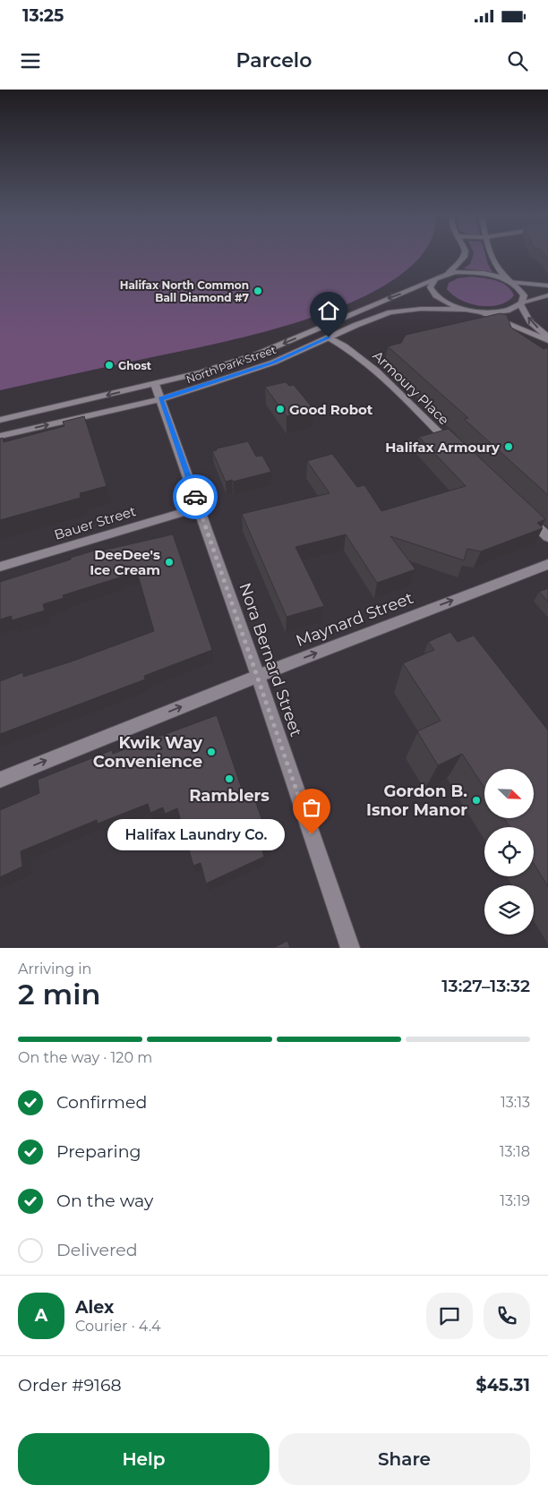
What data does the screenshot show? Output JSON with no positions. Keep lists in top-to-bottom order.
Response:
{
  "streets": {
    "main road": [
      "North Park Street",
      "Armoury Place",
      "Bauer Street",
      "Maynard Street",
      "Nora Bernard Street"
    ]
  },
  "crossings": [
    ["North Park Street", "Armoury Place"],
    ["North Park Street", "Nora Bernard Street"],
    ["Bauer Street", "Nora Bernard Street"],
    ["Maynard Street", "Nora Bernard Street"]
  ],
  "one_way": ["Maynard Street"],
  "places": [
    "Halifax North Common Ball Diamond #7",
    "Ghost",
    "Good Robot",
    "Halifax Armoury",
    "DeeDee's Ice Cream",
    "Kwik Way Convenience",
    "Ramblers",
    "Gordon B. Isnor Manor",
    "Halifax Laundry Co."
  ],
  "north": "bottom right",
  "page": {
    "status": "13:25",
    "header": "Parcelo",
    "bubble": "Halifax Laundry Co.",
    "heading": ["2 min", "Arriving in", "13:27–13:32"],
    "panel": [
      "Alex",
      "Courier · 4.4",
      "Order #9168",
      "$45.31"
    ],
    "bar": "On the way · 120 m",
    "list": [
      ["Confirmed", "13:13"],
      ["Preparing", "13:18"],
      ["On the way", "13:19"],
      "Delivered"
    ],
    "round": "A",
    "buttons": ["Help", "Share"]
  }
}
